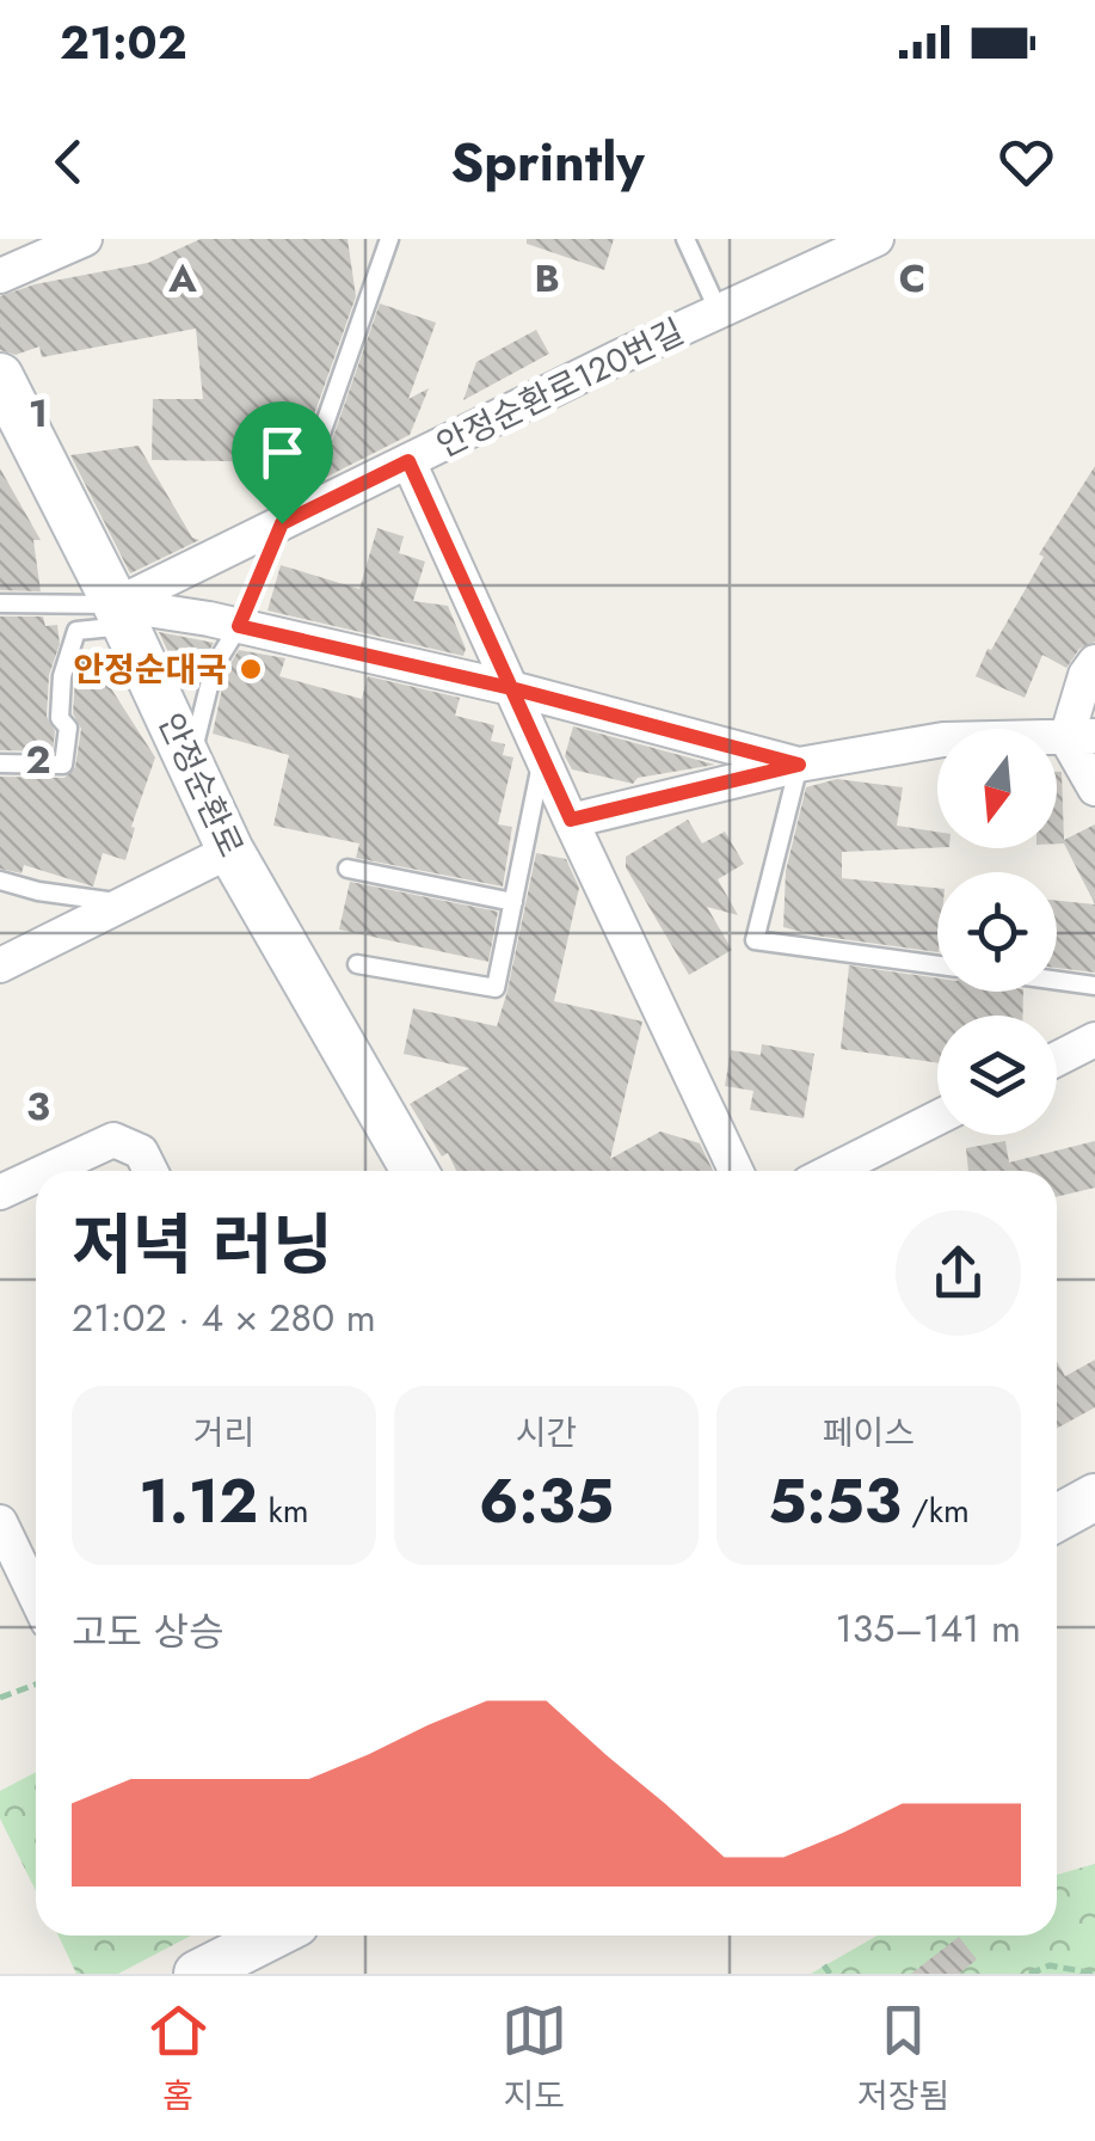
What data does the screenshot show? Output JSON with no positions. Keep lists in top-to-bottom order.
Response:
{
  "streets": {
    "street": ["안정순환로120번길", "안정순환로"]
  },
  "crossings": [
    ["안정순환로120번길", "안정순환로"]
  ],
  "places": ["안정순대국"],
  "north": "bottom",
  "page": {
    "status": "21:02",
    "header": "Sprintly",
    "heading": ["저녁 러닝", "21:02 · 4 × 280 m"],
    "stats": [
      ["거리", "1.12 km"],
      ["시간", "6:35"],
      ["페이스", "5:53 /km"]
    ],
    "chart": ["고도 상승", "135–141 m"],
    "tabs": ["홈", "지도", "저장됨"]
  },
  "grid": {
    "columns": ["A", "B", "C"],
    "rows": ["1", "2", "3"]
  }
}
